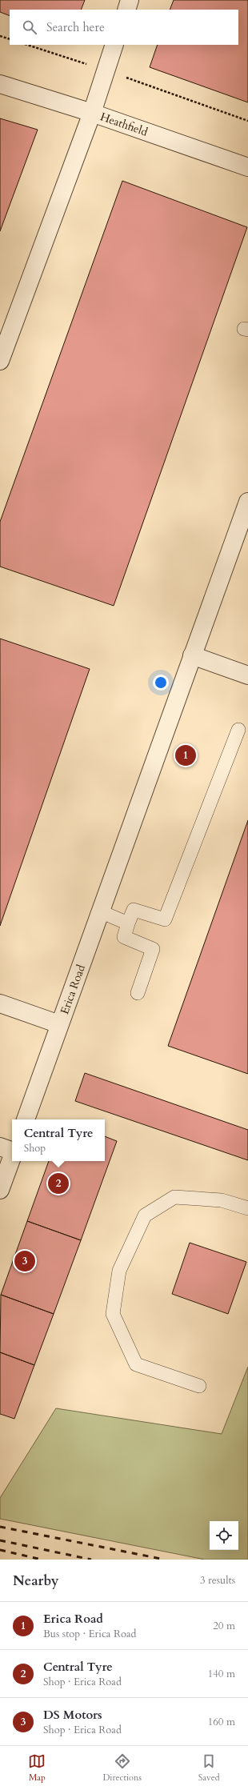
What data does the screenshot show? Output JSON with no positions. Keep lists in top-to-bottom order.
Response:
{
  "streets": {
    "street": ["Heathfield", "Erica Road"]
  },
  "page": {
    "search": "Search here",
    "pins": ["1", "2", "3"],
    "popup": ["Central Tyre", "Shop"],
    "heading": ["Nearby", "3 results"],
    "list": [
      {
        "mark": "1",
        "name": "Erica Road",
        "note": "Bus stop · Erica Road",
        "value": "20 m"
      },
      {
        "mark": "2",
        "name": "Central Tyre",
        "note": "Shop · Erica Road",
        "value": "140 m"
      },
      {
        "mark": "3",
        "name": "DS Motors",
        "note": "Shop · Erica Road",
        "value": "160 m"
      }
    ],
    "nav": ["Map", "Directions", "Saved"]
  }
}
